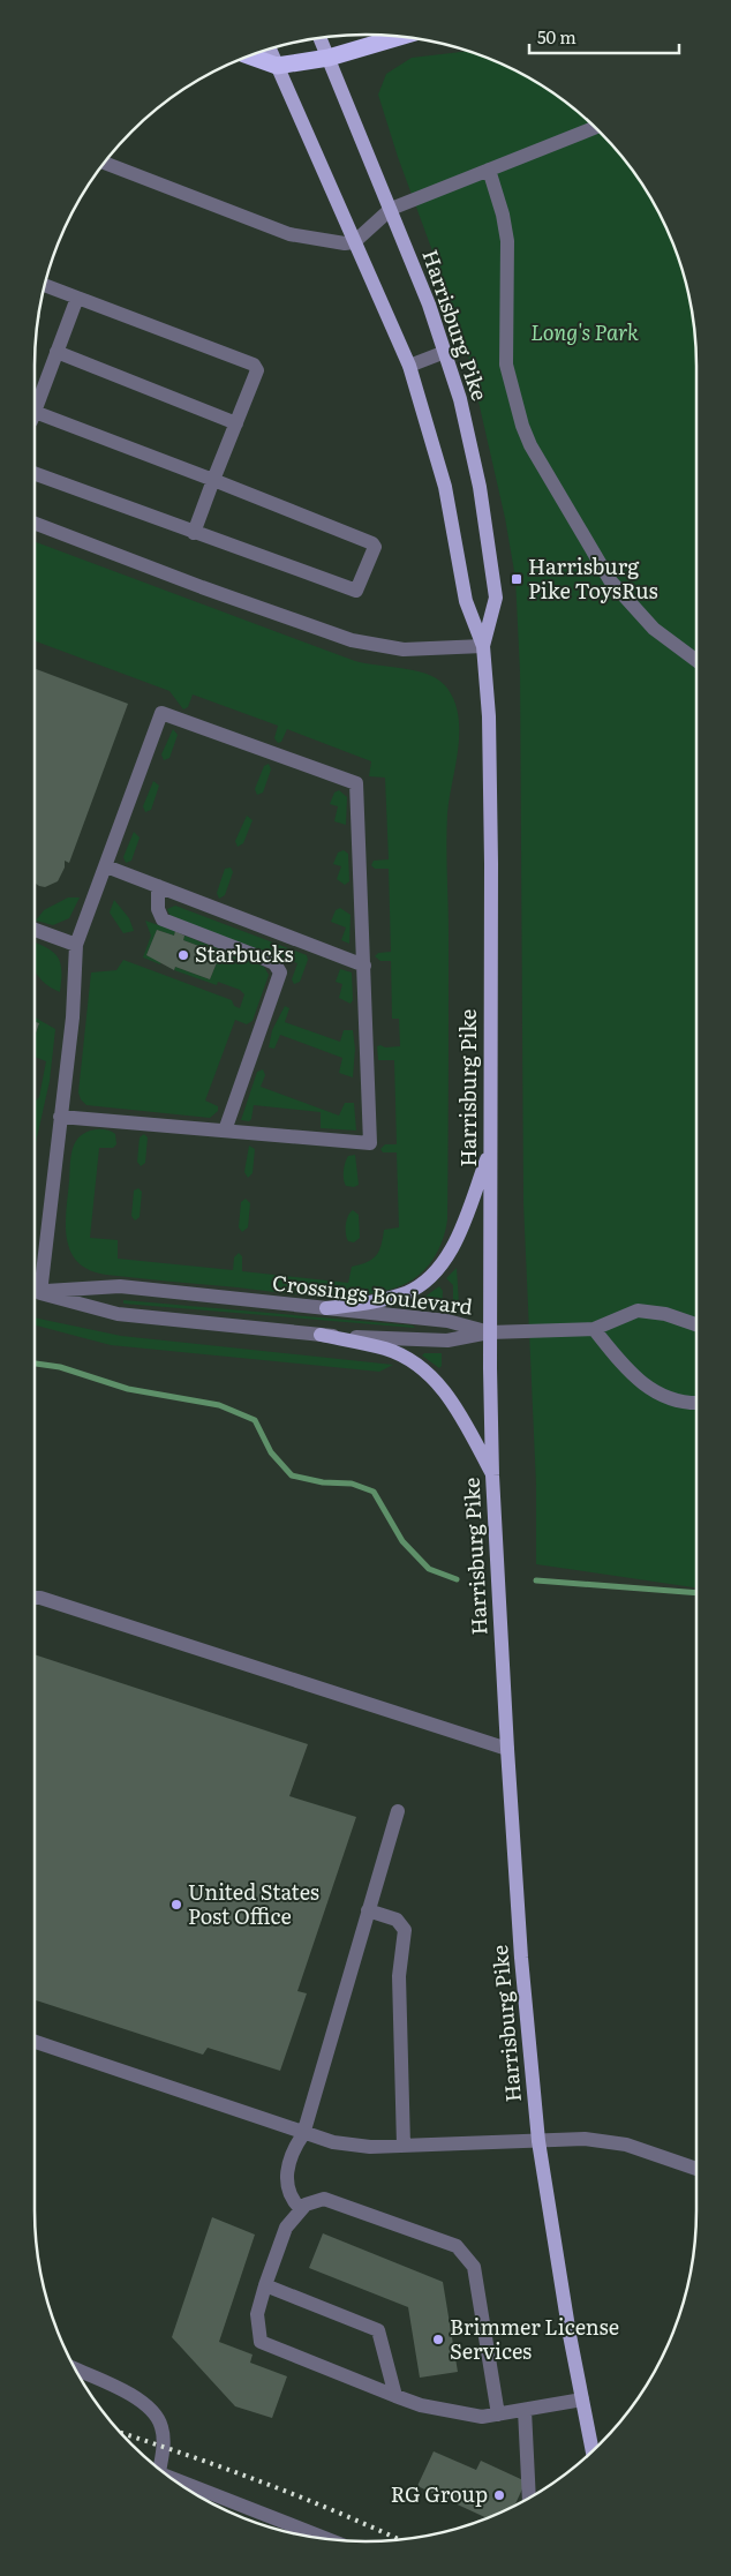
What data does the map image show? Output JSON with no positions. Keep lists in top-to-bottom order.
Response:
{
  "streets": {
    "main road": ["Harrisburg Pike"],
    "street": ["Crossings Boulevard"]
  },
  "crossings": [
    ["Harrisburg Pike", "Crossings Boulevard"]
  ],
  "parks": ["Long's Park"],
  "places": {
    "transit": ["Harrisburg Pike ToysRus"],
    "other": [
      "Starbucks",
      "United States Post Office",
      "Brimmer License Services",
      "RG Group"
    ]
  },
  "scale_bar": "50 m"
}
